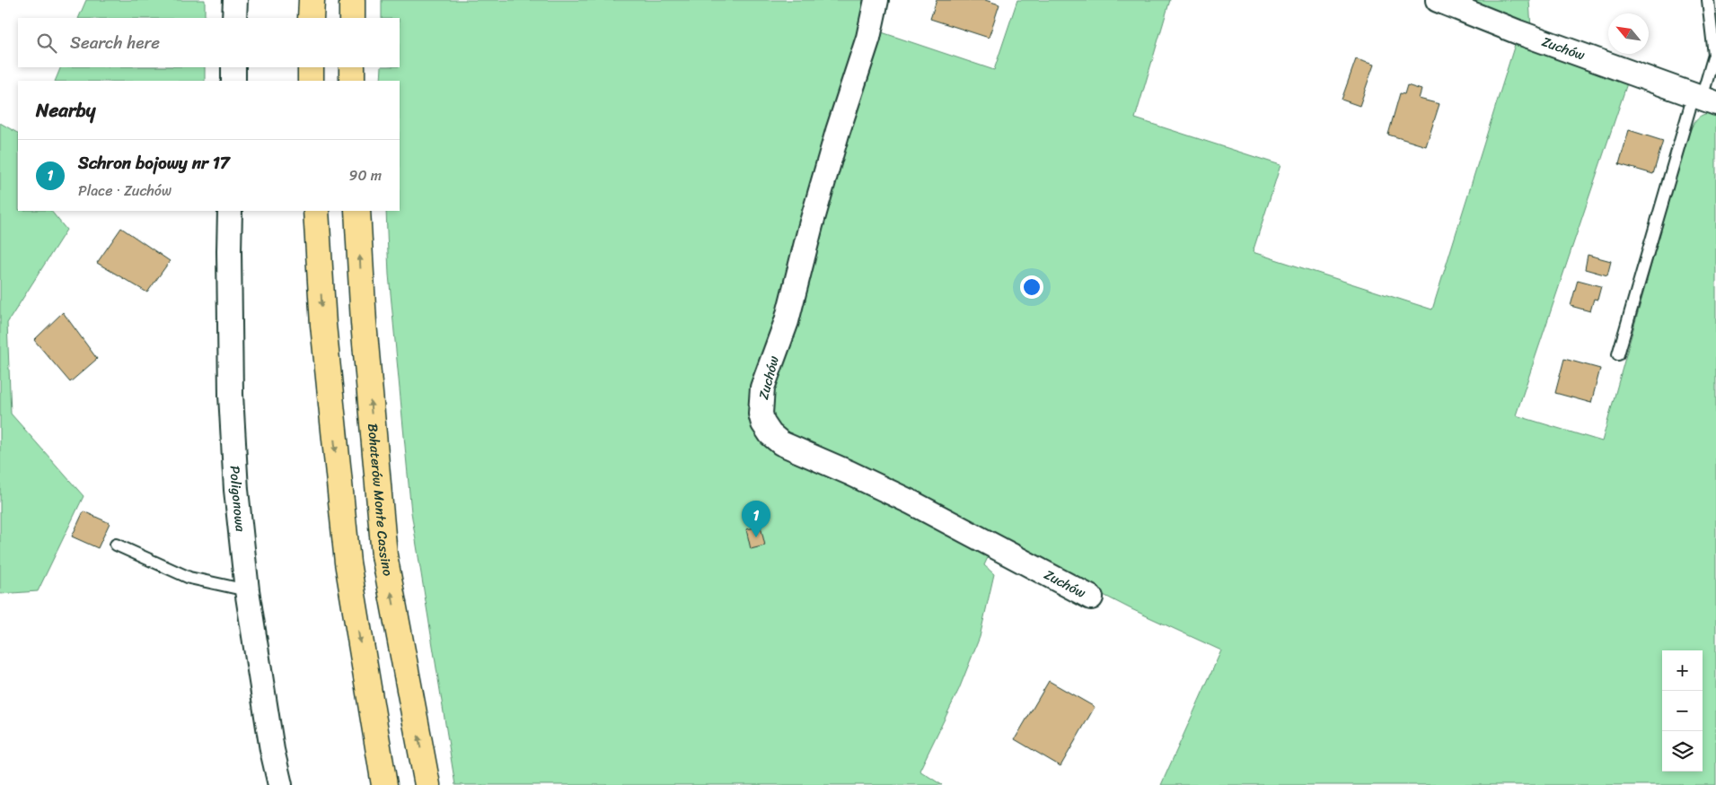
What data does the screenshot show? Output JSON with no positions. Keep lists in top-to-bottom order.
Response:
{
  "streets": {
    "highway": ["Bohaterów Monte Cassino"],
    "street": ["Zuchów", "Poligonowa"]
  },
  "north": "top left",
  "page": {
    "search": "Search here",
    "heading": "Nearby",
    "list": [
      {
        "mark": "1",
        "name": "Schron bojowy nr 17",
        "note": "Place · Zuchów",
        "value": "90 m"
      }
    ],
    "pins": "1",
    "map_buttons": ["+", "−"]
  }
}
